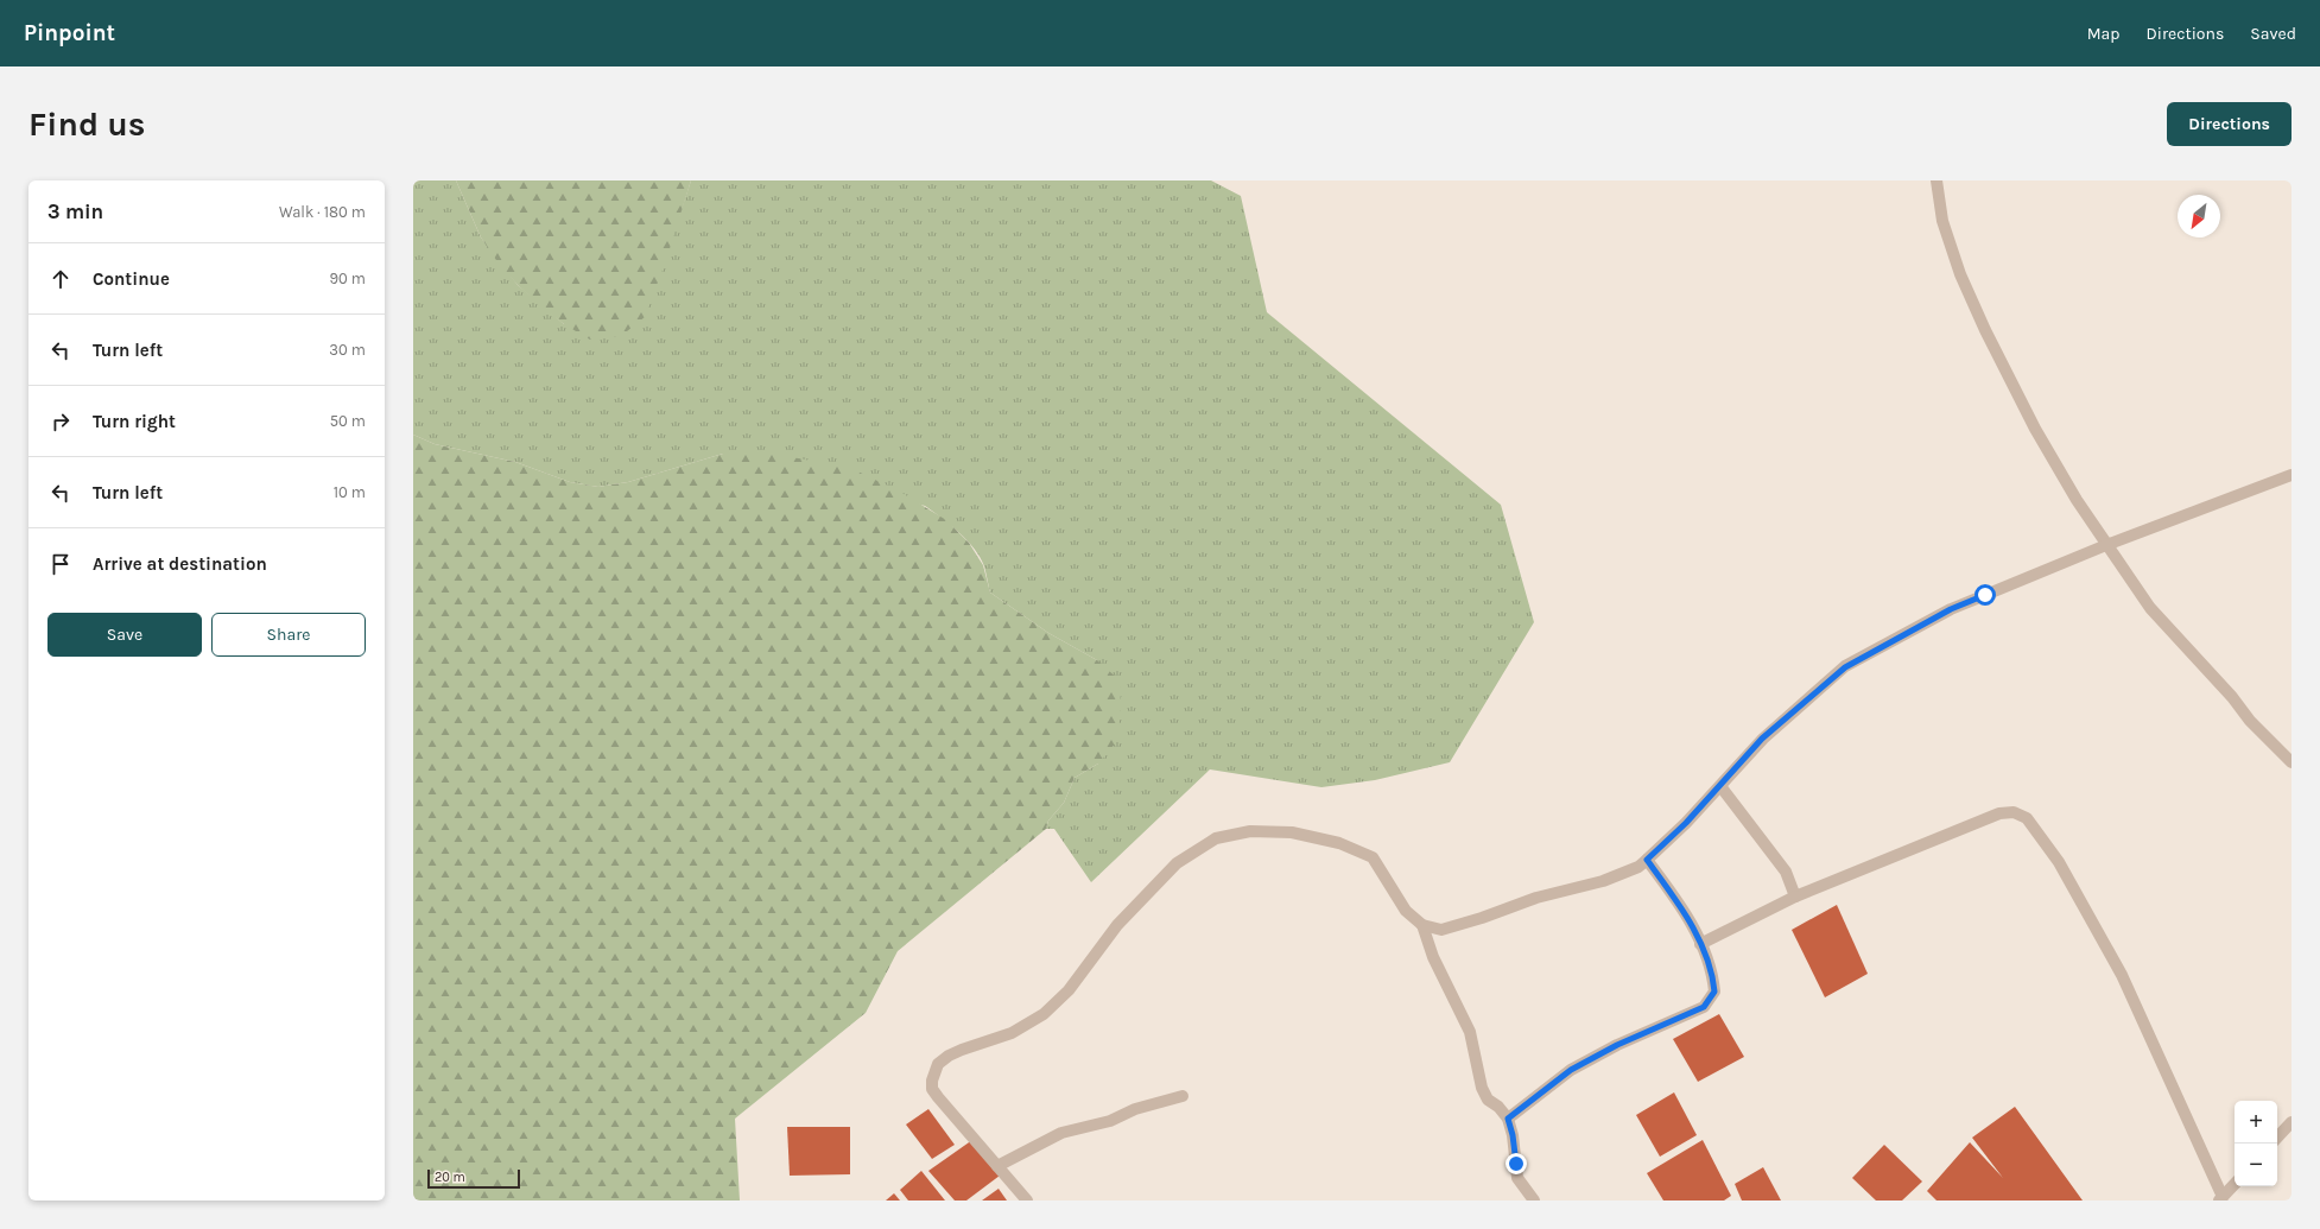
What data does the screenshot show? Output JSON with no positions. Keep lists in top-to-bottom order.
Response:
{
  "scale_bar": "20 m",
  "north": "bottom left",
  "page": {
    "header": "Pinpoint",
    "nav": ["Map", "Directions", "Saved"],
    "buttons": [
      "Directions",
      ["Save", "Share"]
    ],
    "title": "Find us",
    "heading": ["3 min", "Walk · 180 m"],
    "list": [
      ["Continue", "90 m"],
      ["Turn left", "30 m"],
      ["Turn right", "50 m"],
      ["Turn left", "10 m"],
      "Arrive at destination"
    ],
    "map_buttons": ["+", "−"],
    "scale": "20 m"
  }
}
